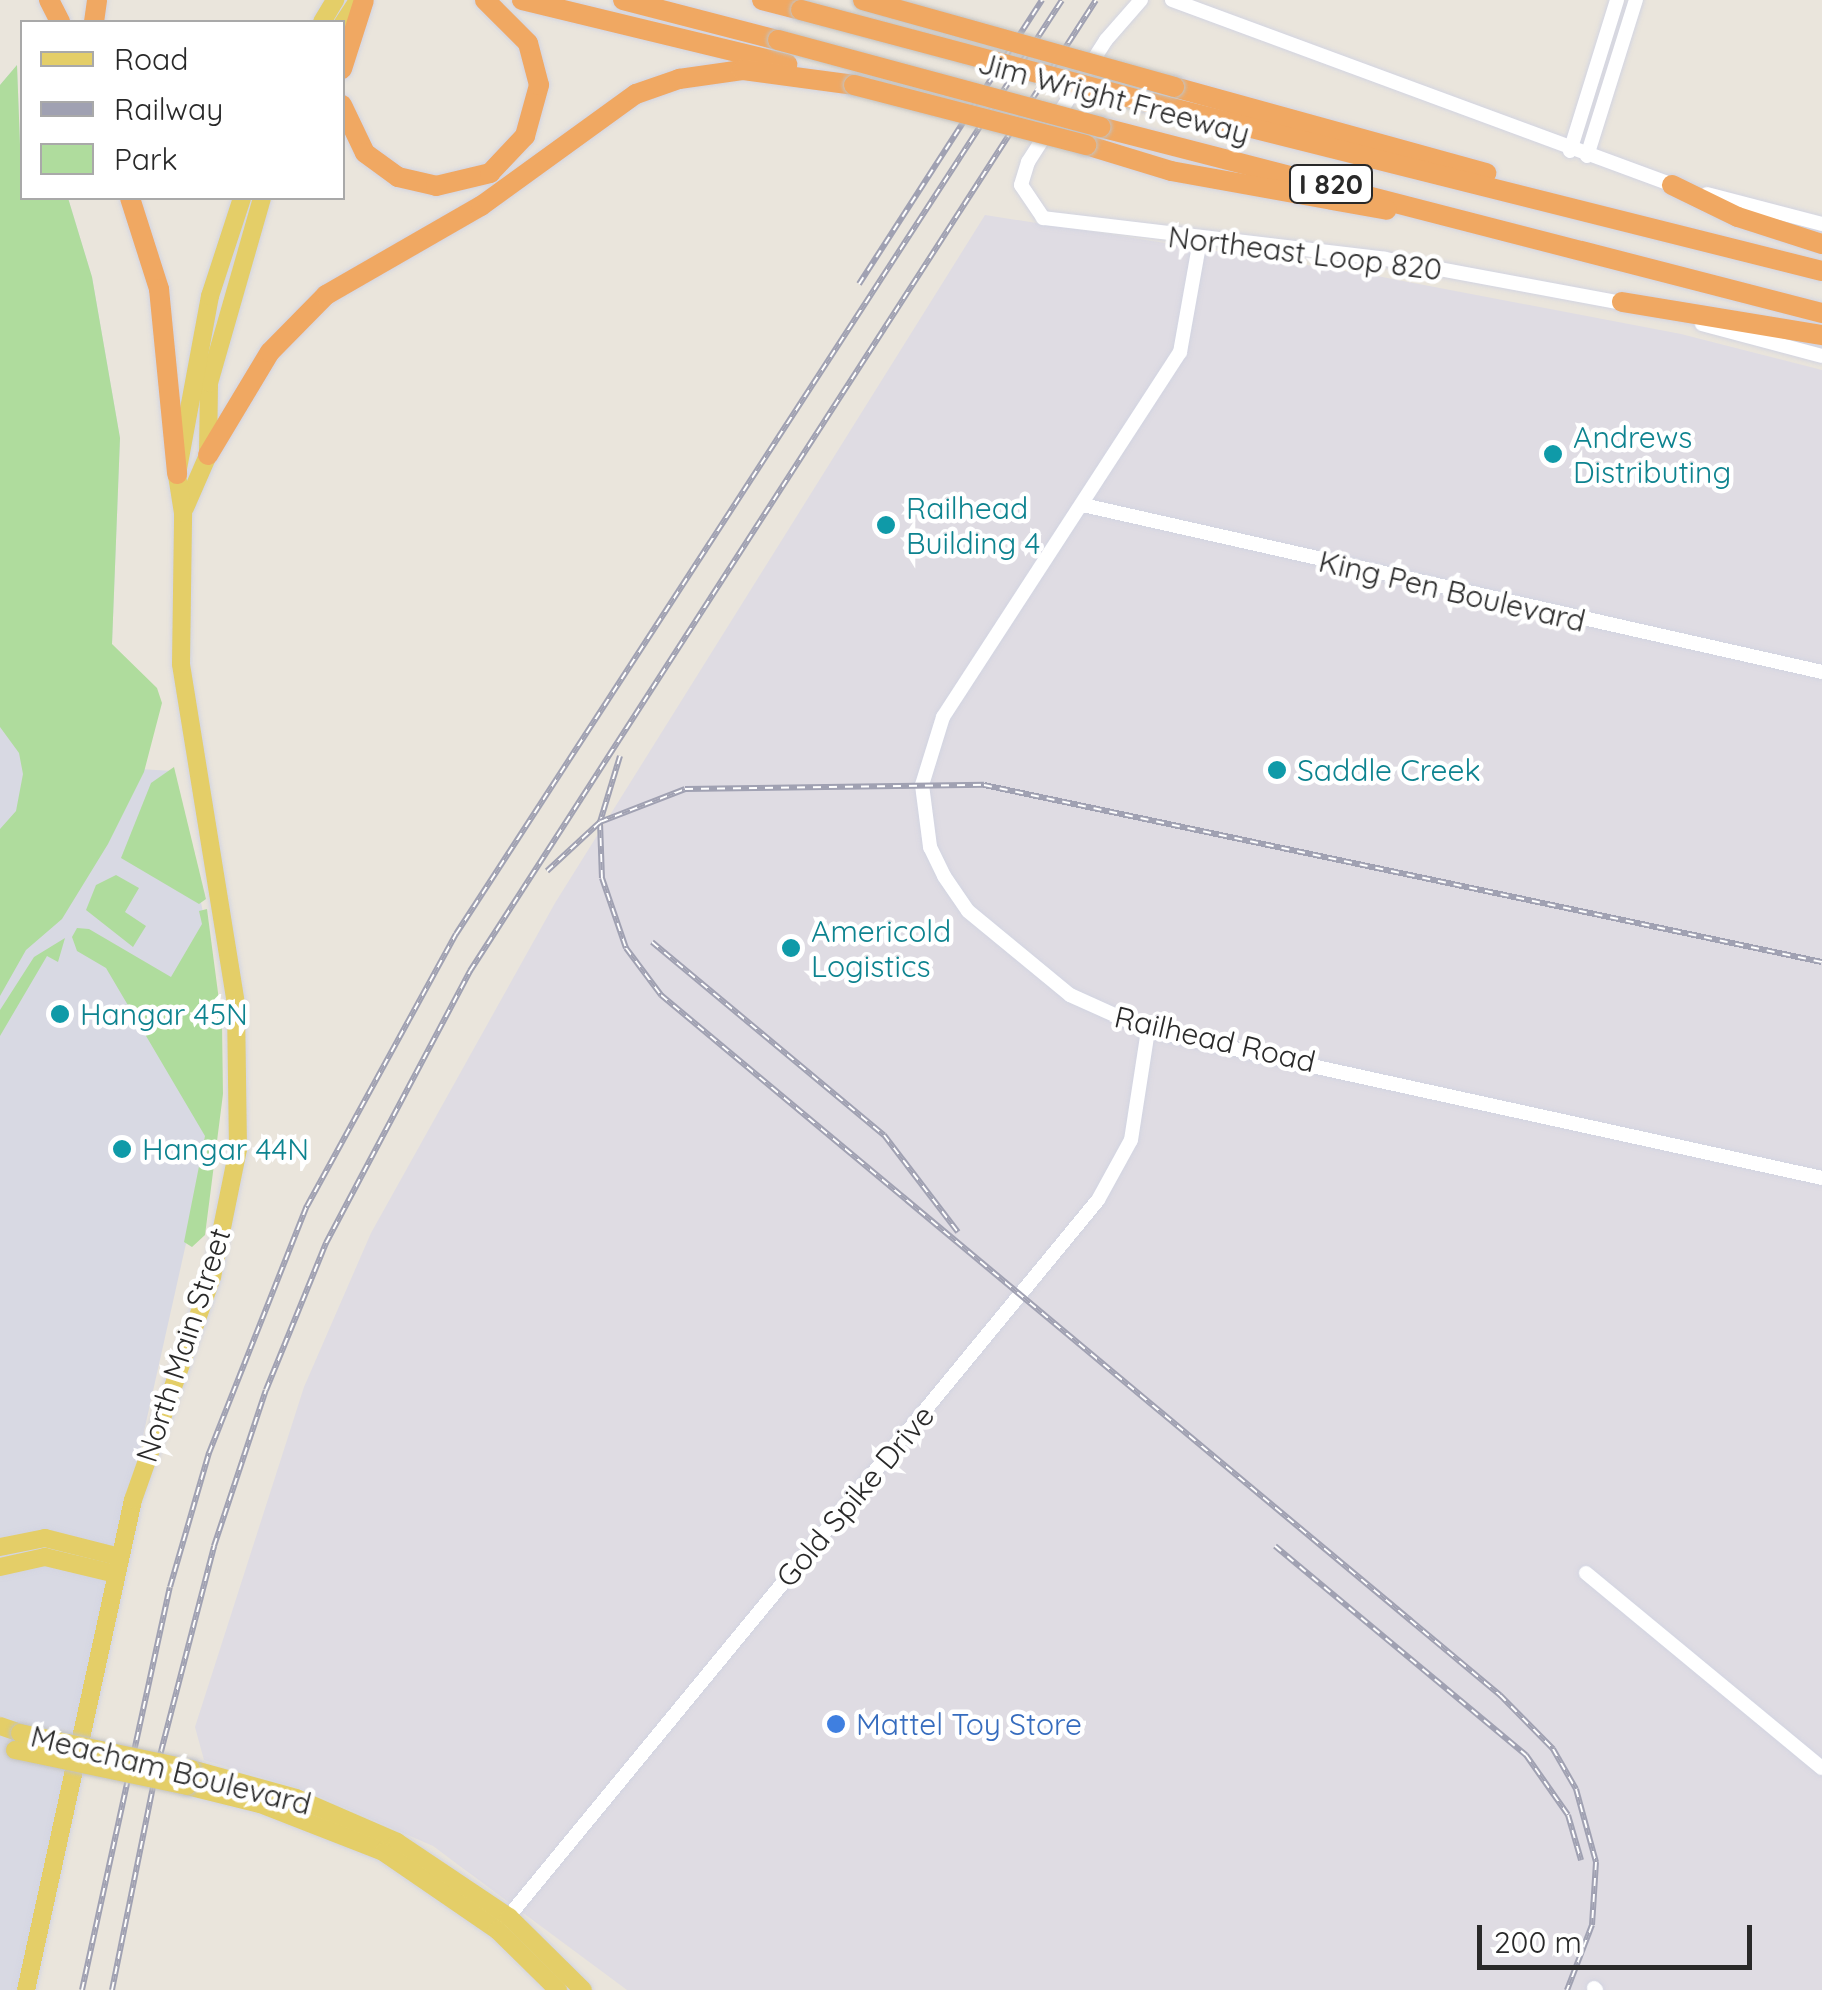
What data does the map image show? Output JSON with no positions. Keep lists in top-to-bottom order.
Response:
{
  "streets": {
    "highway": ["Jim Wright Freeway", "I 820"],
    "main road": ["North Main Street", "Meacham Boulevard"],
    "street": [
      "Northeast Loop 820",
      "King Pen Boulevard",
      "Railhead Road",
      "Gold Spike Drive"
    ]
  },
  "crossings": [
    ["Northeast Loop 820", "Railhead Road"],
    ["King Pen Boulevard", "Railhead Road"],
    ["Railhead Road", "Gold Spike Drive"],
    ["Gold Spike Drive", "Meacham Boulevard"]
  ],
  "places": [
    "Andrews Distributing",
    "Railhead Building 4",
    "Saddle Creek",
    "Americold Logistics",
    "Hangar 45N",
    "Hangar 44N",
    "Mattel Toy Store"
  ],
  "legend": ["Road", "Railway", "Park"],
  "scale_bar": "200 m"
}
